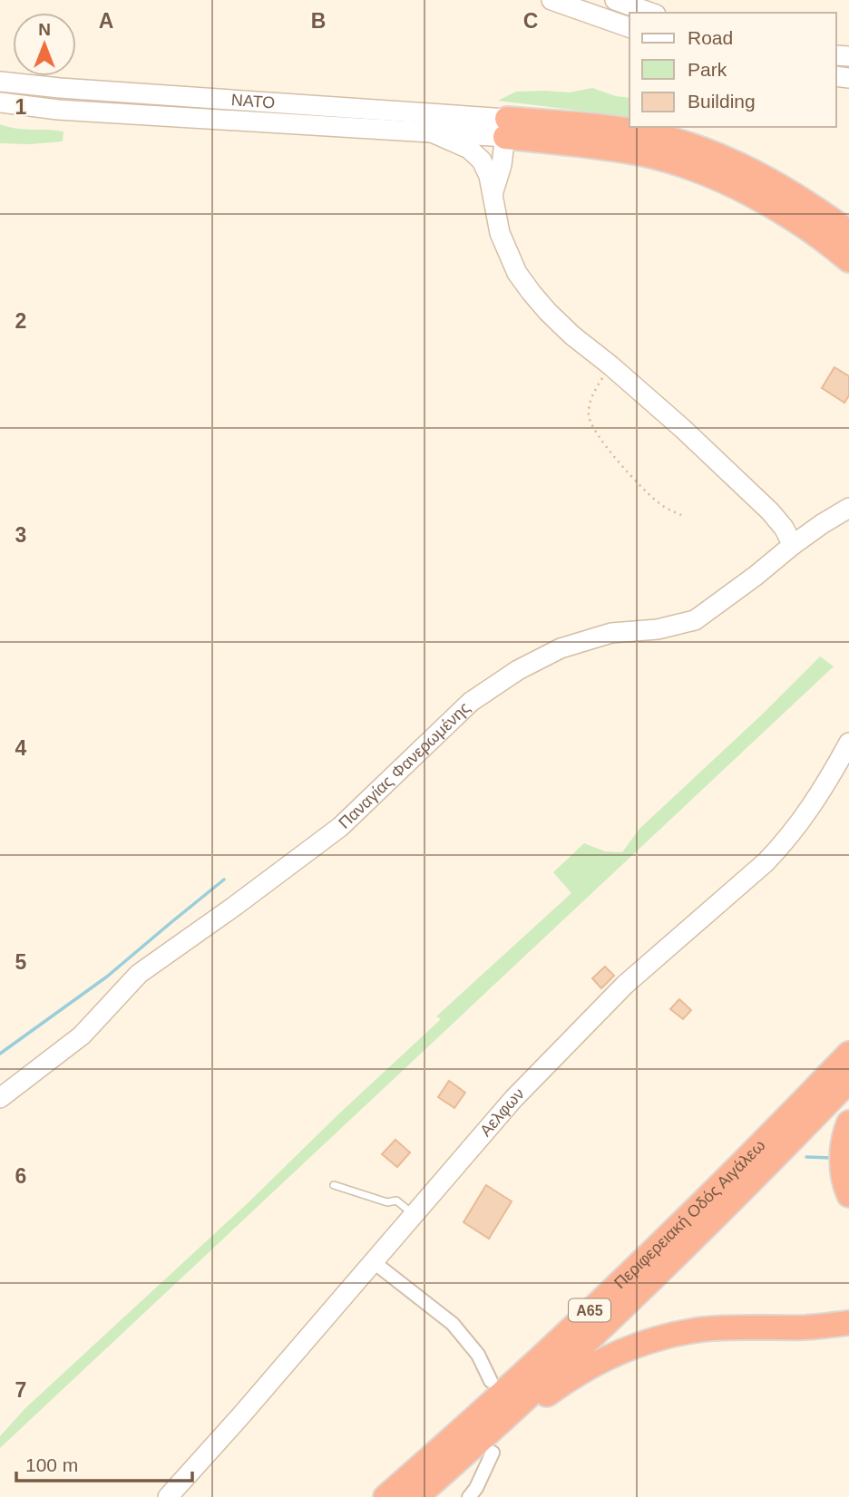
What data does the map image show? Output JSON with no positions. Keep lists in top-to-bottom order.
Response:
{
  "streets": {
    "highway": ["Περιφερειακή Οδός Αιγάλεω", "Α65"],
    "main road": ["ΝΑΤΟ", "Παναγίας Φανερωμένης", "Αελφων"]
  },
  "legend": ["Road", "Park", "Building"],
  "scale_bar": "100 m",
  "north": "top",
  "grid": {
    "columns": ["A", "B", "C"],
    "rows": [
      "1",
      "2",
      "3",
      "4",
      "5",
      "6",
      "7"
    ]
  }
}
